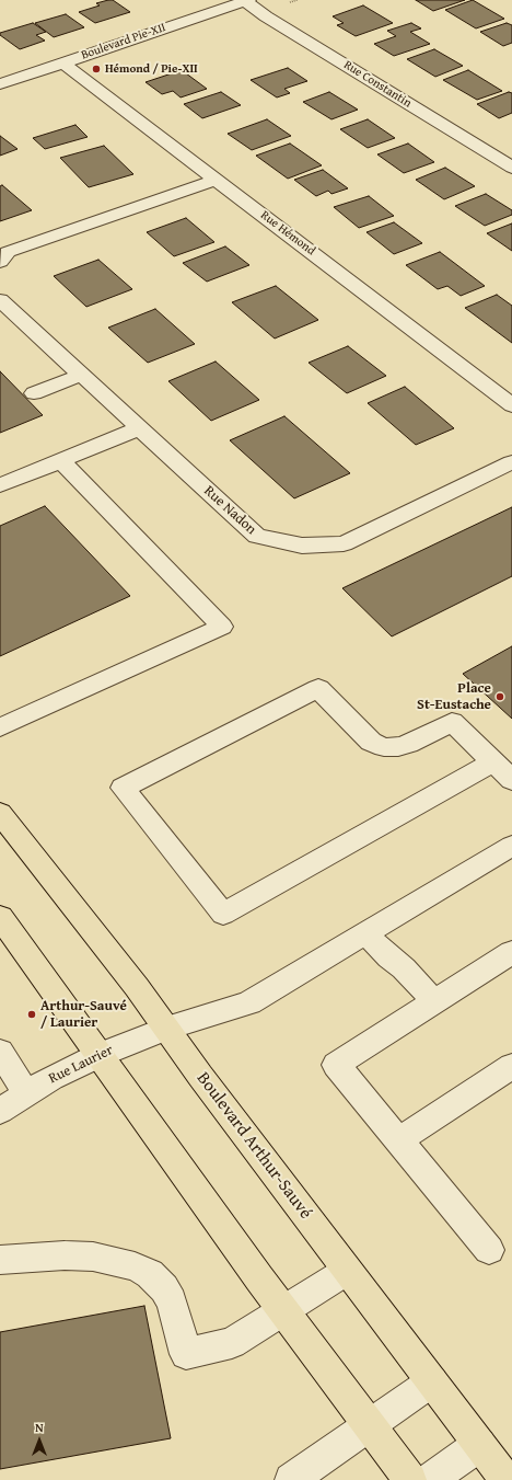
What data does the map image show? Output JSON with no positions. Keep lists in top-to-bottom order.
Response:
{
  "streets": {
    "main road": ["Boulevard Arthur-Sauvé"],
    "street": [
      "Boulevard Pie-XII",
      "Rue Constantin",
      "Rue Hémond",
      "Rue Nadon",
      "Rue Laurier"
    ]
  },
  "crossings": [
    ["Boulevard Pie-XII", "Rue Constantin"],
    ["Boulevard Pie-XII", "Rue Hémond"],
    ["Rue Laurier", "Boulevard Arthur-Sauvé"]
  ],
  "places": ["Hémond / Pie-XII", "Place St-Eustache", "Arthur-Sauvé / Laurier"],
  "north": "top"
}
